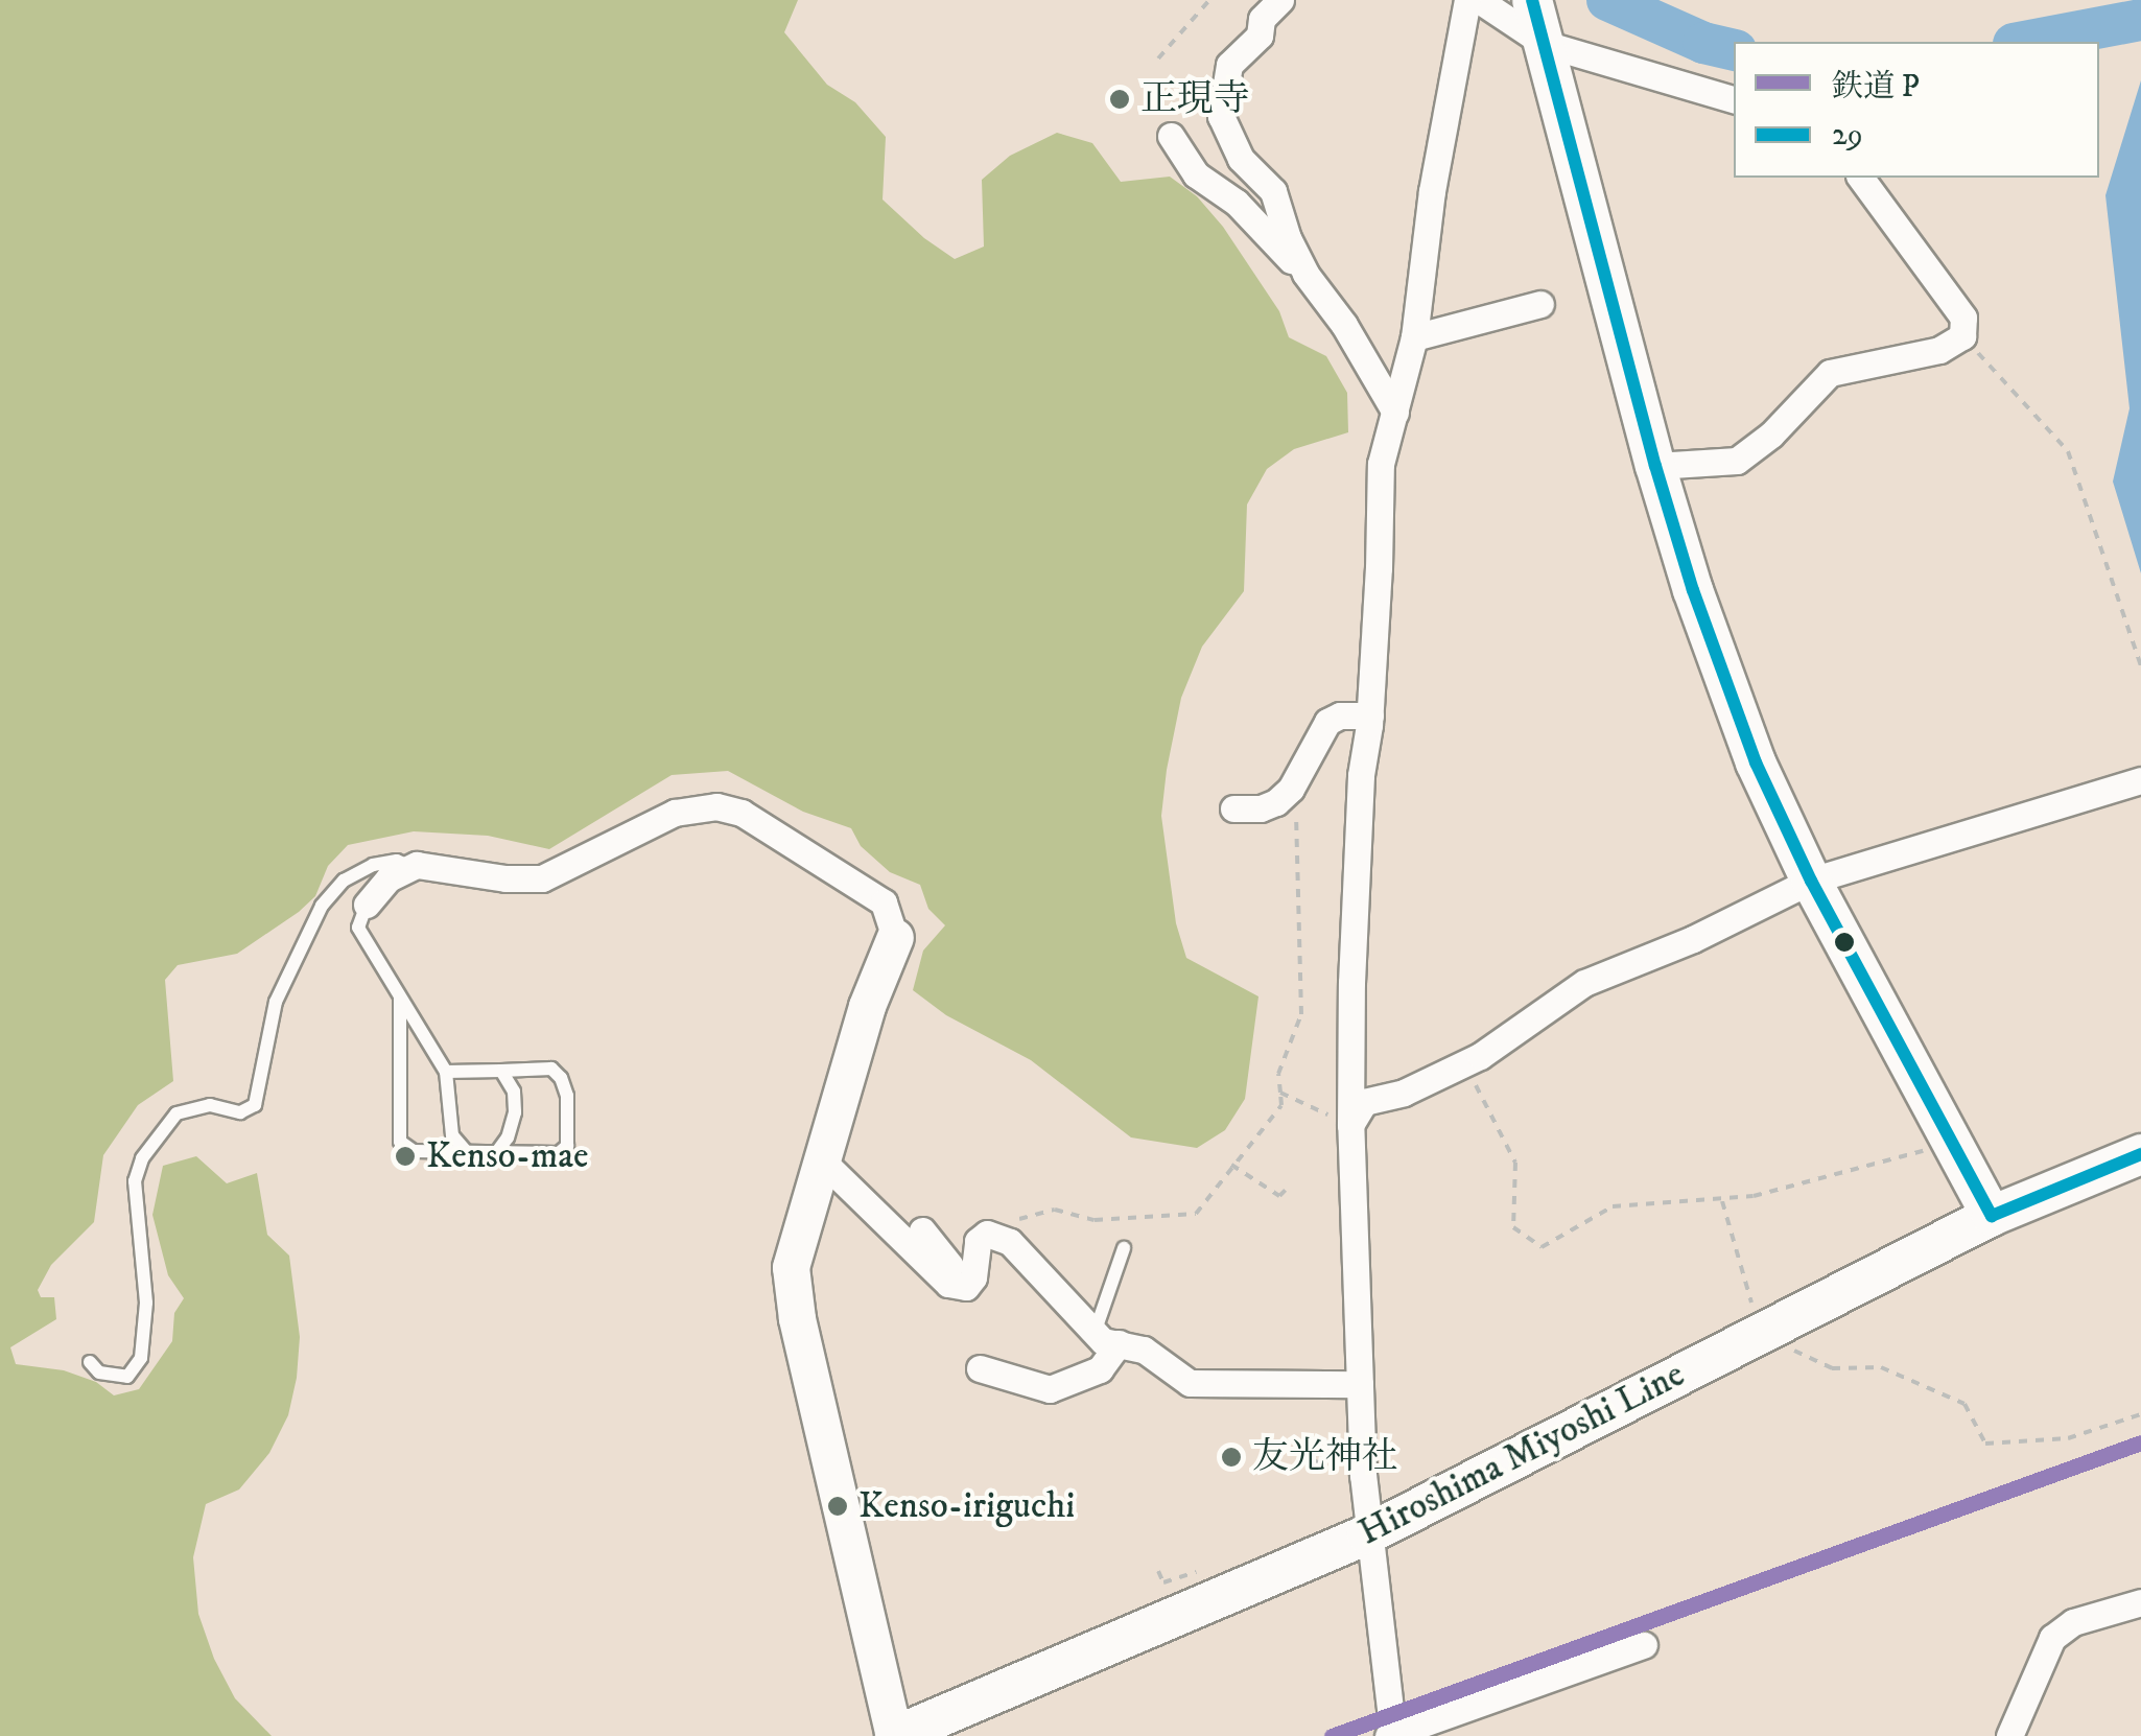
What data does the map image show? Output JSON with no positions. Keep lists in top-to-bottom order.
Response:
{
  "streets": {
    "main road": ["Hiroshima Miyoshi Line"]
  },
  "places": [
    "正現寺",
    "Kenso-mae",
    "友光神社",
    "Kenso-iriguchi"
  ],
  "lines": ["transit line 29", "rail line P"],
  "legend": ["鉄道 P", "29"]
}
